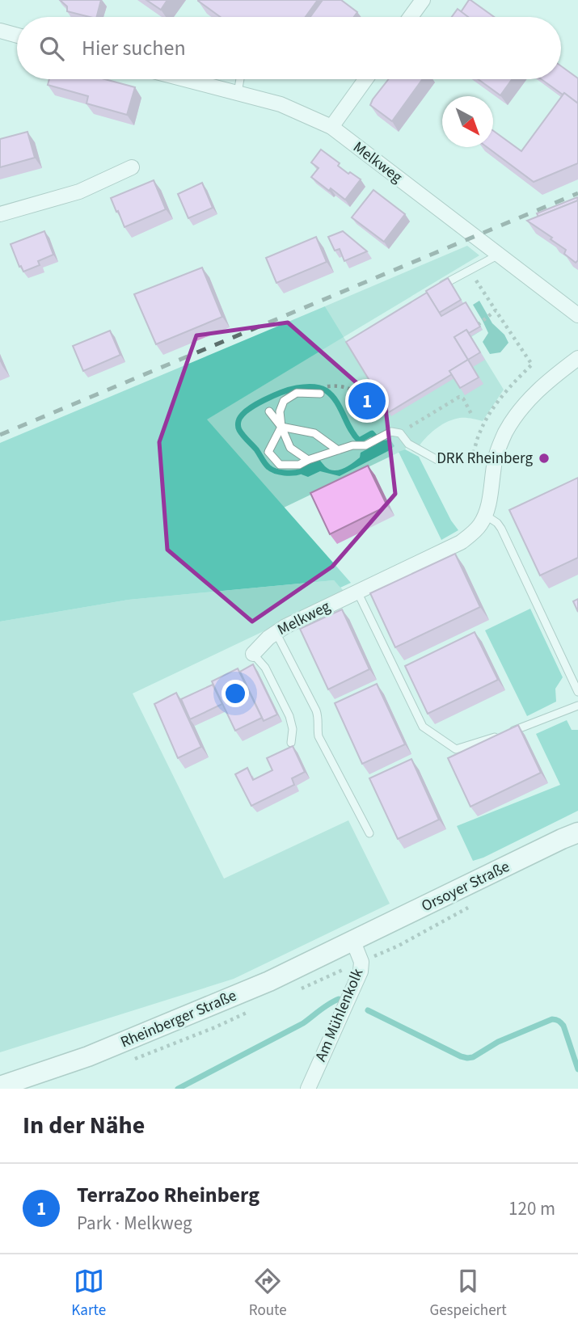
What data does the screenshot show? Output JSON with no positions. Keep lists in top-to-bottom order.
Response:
{
  "streets": {
    "main road": ["Orsoyer Straße", "Rheinberger Straße"],
    "street": ["Melkweg", "Am Mühlenkolk"]
  },
  "crossings": [
    ["Orsoyer Straße", "Am Mühlenkolk"],
    ["Orsoyer Straße", "Rheinberger Straße"],
    ["Am Mühlenkolk", "Rheinberger Straße"]
  ],
  "places": ["DRK Rheinberg"],
  "north": "bottom right",
  "page": {
    "search": "Hier suchen",
    "pins": "1",
    "heading": "In der Nähe",
    "list": [
      {
        "mark": "1",
        "name": "TerraZoo Rheinberg",
        "note": "Park · Melkweg",
        "value": "120 m"
      }
    ],
    "nav": ["Karte", "Route", "Gespeichert"]
  }
}
